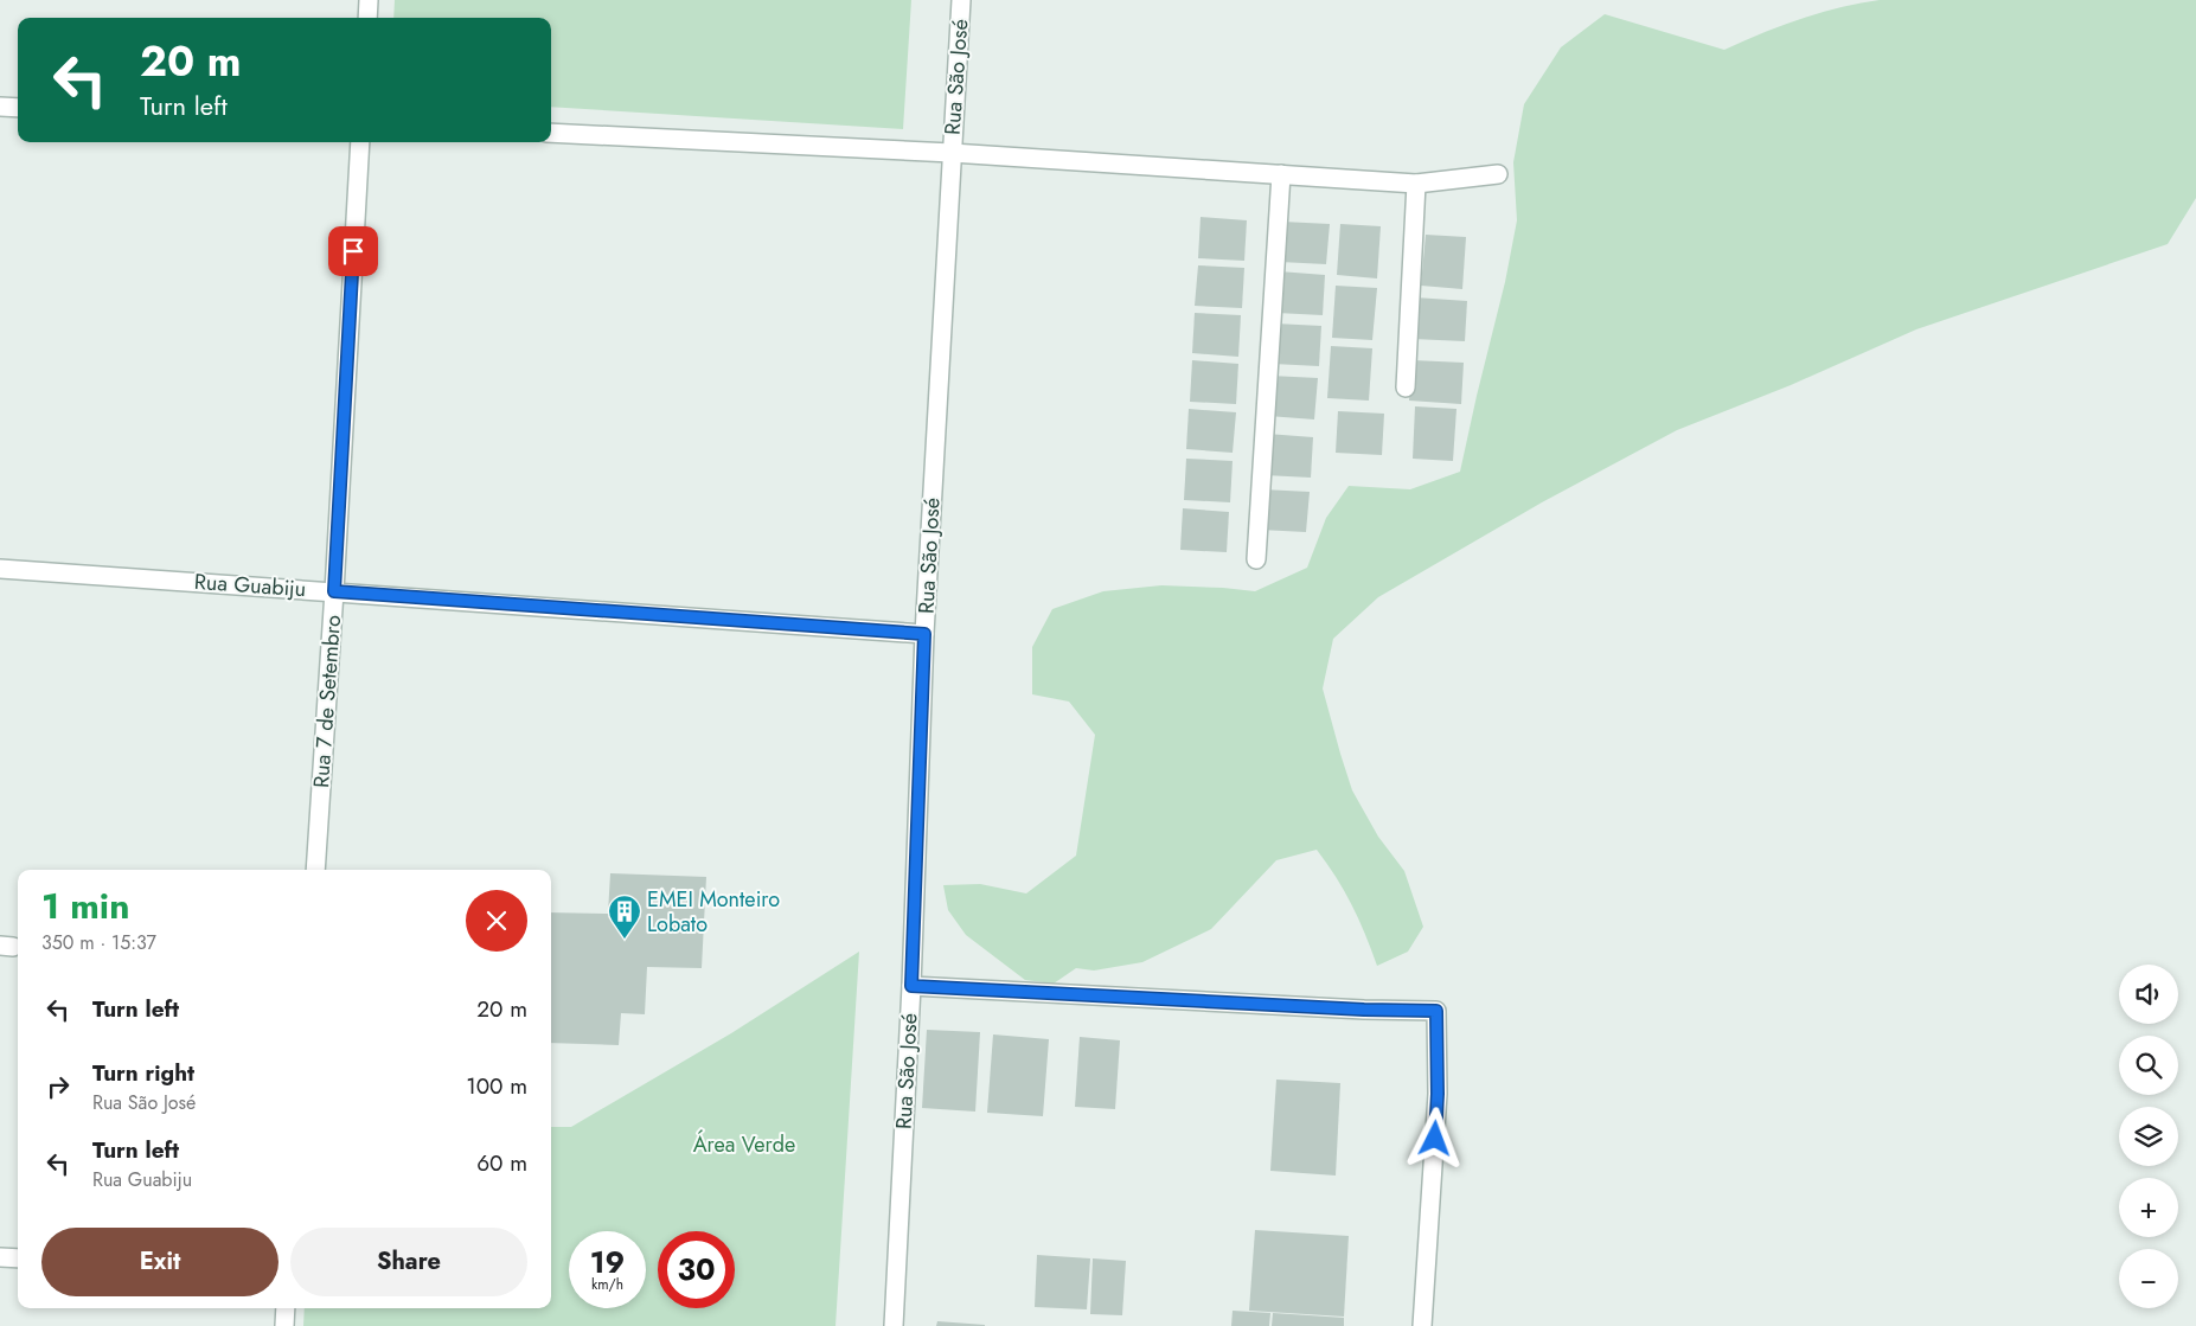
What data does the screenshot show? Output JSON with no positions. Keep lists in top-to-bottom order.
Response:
{
  "streets": {
    "street": ["Rua São José", "Rua Guabiju", "Rua 7 de Setembro"]
  },
  "crossings": [
    ["Rua São José", "Rua Guabiju"],
    ["Rua Guabiju", "Rua 7 de Setembro"]
  ],
  "parks": ["Área Verde"],
  "places": {
    "building": ["EMEI Monteiro Lobato"]
  },
  "page": {
    "turn": ["20 m", "Turn left"],
    "heading": ["1 min", "350 m · 15:37"],
    "map_buttons": ["+", "−"],
    "list": [
      {
        "name": "Turn left",
        "value": "20 m"
      },
      {
        "name": "Turn right",
        "note": "Rua São José",
        "value": "100 m"
      },
      {
        "name": "Turn left",
        "note": "Rua Guabiju",
        "value": "60 m"
      }
    ],
    "buttons": ["Exit", "Share"],
    "speed": "19 km/h",
    "limit": "30"
  }
}
